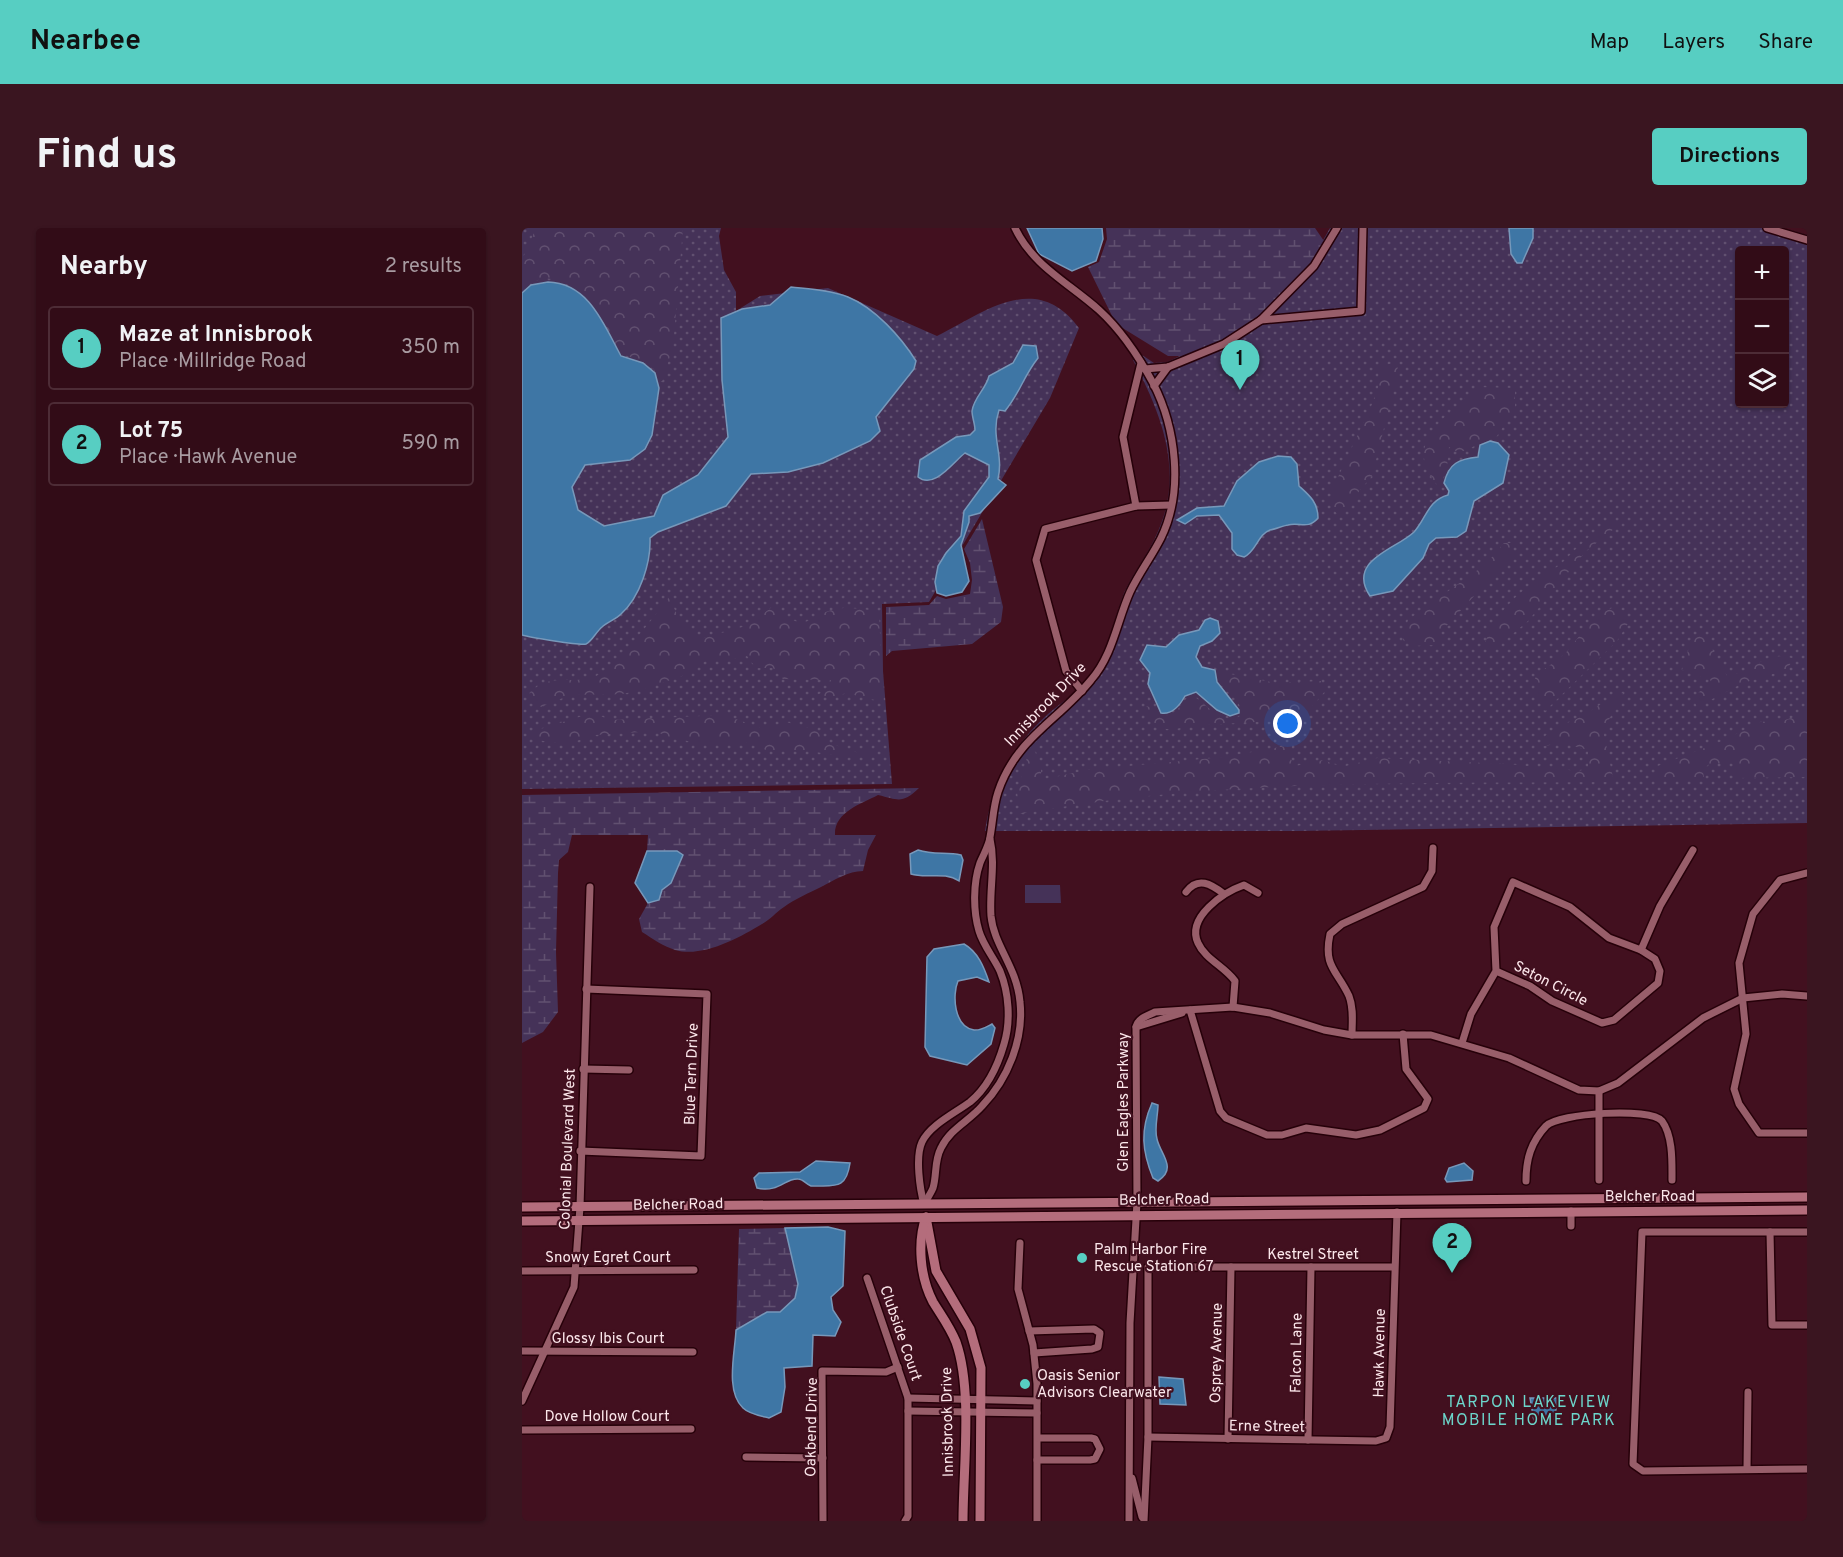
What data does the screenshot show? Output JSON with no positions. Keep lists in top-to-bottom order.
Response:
{
  "streets": {
    "main road": ["Innisbrook Drive", "Belcher Road"],
    "street": [
      "Seton Circle",
      "Blue Tern Drive",
      "Glen Eagles Parkway",
      "Colonial Boulevard West",
      "Kestrel Street",
      "Snowy Egret Court",
      "Clubside Court",
      "Glossy Ibis Court",
      "Osprey Avenue",
      "Falcon Lane",
      "Hawk Avenue",
      "Dove Hollow Court",
      "Erne Street",
      "Oakbend Drive"
    ]
  },
  "crossings": [
    ["Innisbrook Drive", "Belcher Road"],
    ["Innisbrook Drive", "Clubside Court"],
    ["Blue Tern Drive", "Colonial Boulevard West"],
    ["Glen Eagles Parkway", "Belcher Road"],
    ["Colonial Boulevard West", "Belcher Road"],
    ["Colonial Boulevard West", "Snowy Egret Court"],
    ["Colonial Boulevard West", "Glossy Ibis Court"],
    ["Belcher Road", "Hawk Avenue"],
    ["Kestrel Street", "Osprey Avenue"],
    ["Kestrel Street", "Falcon Lane"],
    ["Kestrel Street", "Hawk Avenue"],
    ["Kestrel Street", "Erne Street"],
    ["Clubside Court", "Oakbend Drive"],
    ["Osprey Avenue", "Erne Street"],
    ["Falcon Lane", "Erne Street"],
    ["Hawk Avenue", "Erne Street"]
  ],
  "districts": ["TARPON LAKEVIEW MOBILE HOME PARK"],
  "places": ["Palm Harbor Fire Rescue Station 67", "Oasis Senior Advisors Clearwater"],
  "page": {
    "header": "Nearbee",
    "nav": ["Map", "Layers", "Share"],
    "buttons": "Directions",
    "title": "Find us",
    "heading": ["Nearby", "2 results"],
    "map_buttons": ["+", "−"],
    "list": [
      {
        "mark": "1",
        "name": "Maze at Innisbrook",
        "note": "Place · Millridge Road",
        "value": "350 m"
      },
      {
        "mark": "2",
        "name": "Lot 75",
        "note": "Place · Hawk Avenue",
        "value": "590 m"
      }
    ],
    "pins": ["1", "2"]
  }
}
